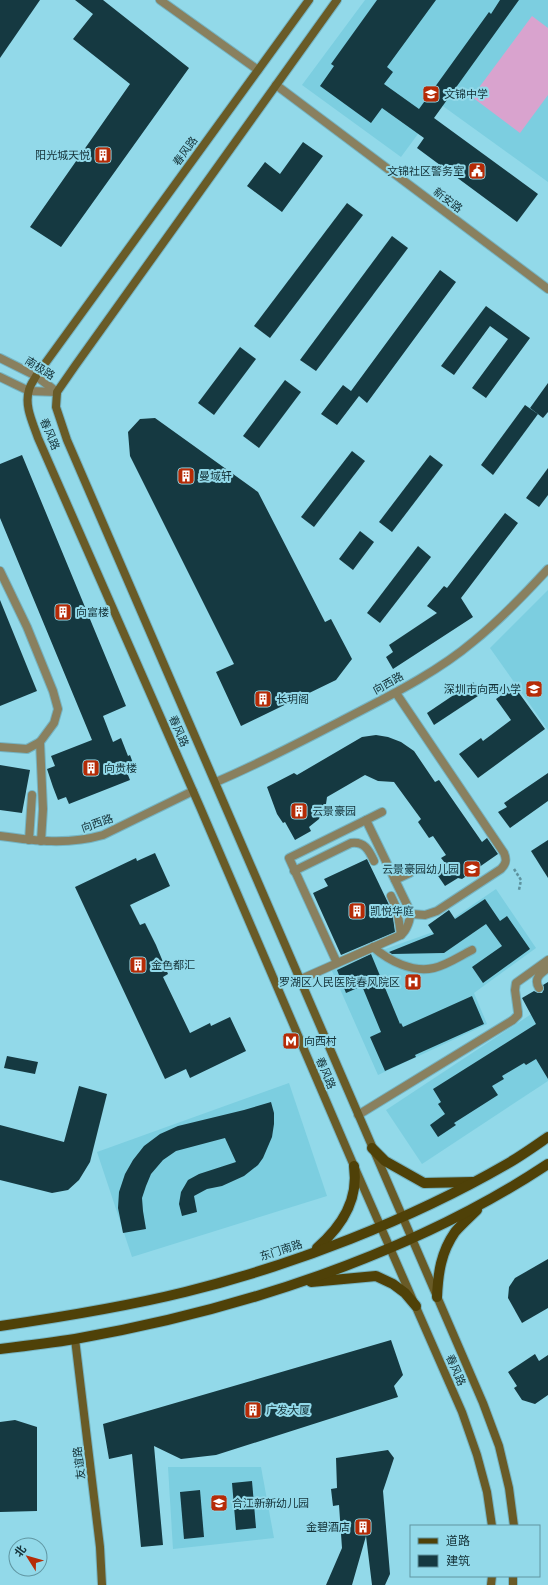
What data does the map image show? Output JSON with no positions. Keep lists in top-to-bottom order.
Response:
{
  "streets": {
    "main road": ["东门南路"],
    "street": [
      "春风路",
      "新安路",
      "南极路",
      "向西路",
      "友谊路"
    ]
  },
  "crossings": [
    ["春风路", "南极路"],
    ["春风路", "向西路"],
    ["春风路", "东门南路"]
  ],
  "places": {
    "school or university": [
      "文锦中学",
      "深圳市向西小学",
      "云景豪园幼儿园",
      "合江新新幼儿园"
    ],
    "building": [
      "阳光城天悦",
      "曼域轩",
      "向富楼",
      "长玥阁",
      "向贵楼",
      "云景豪园",
      "凯悦华庭",
      "金色都汇",
      "广发大厦",
      "金碧酒店"
    ],
    "public building": ["文锦社区警务室"],
    "hospital": ["罗湖区人民医院春风院区"],
    "metro station": ["向西村"]
  },
  "legend": ["道路", "建筑"],
  "north": "top left"
}
